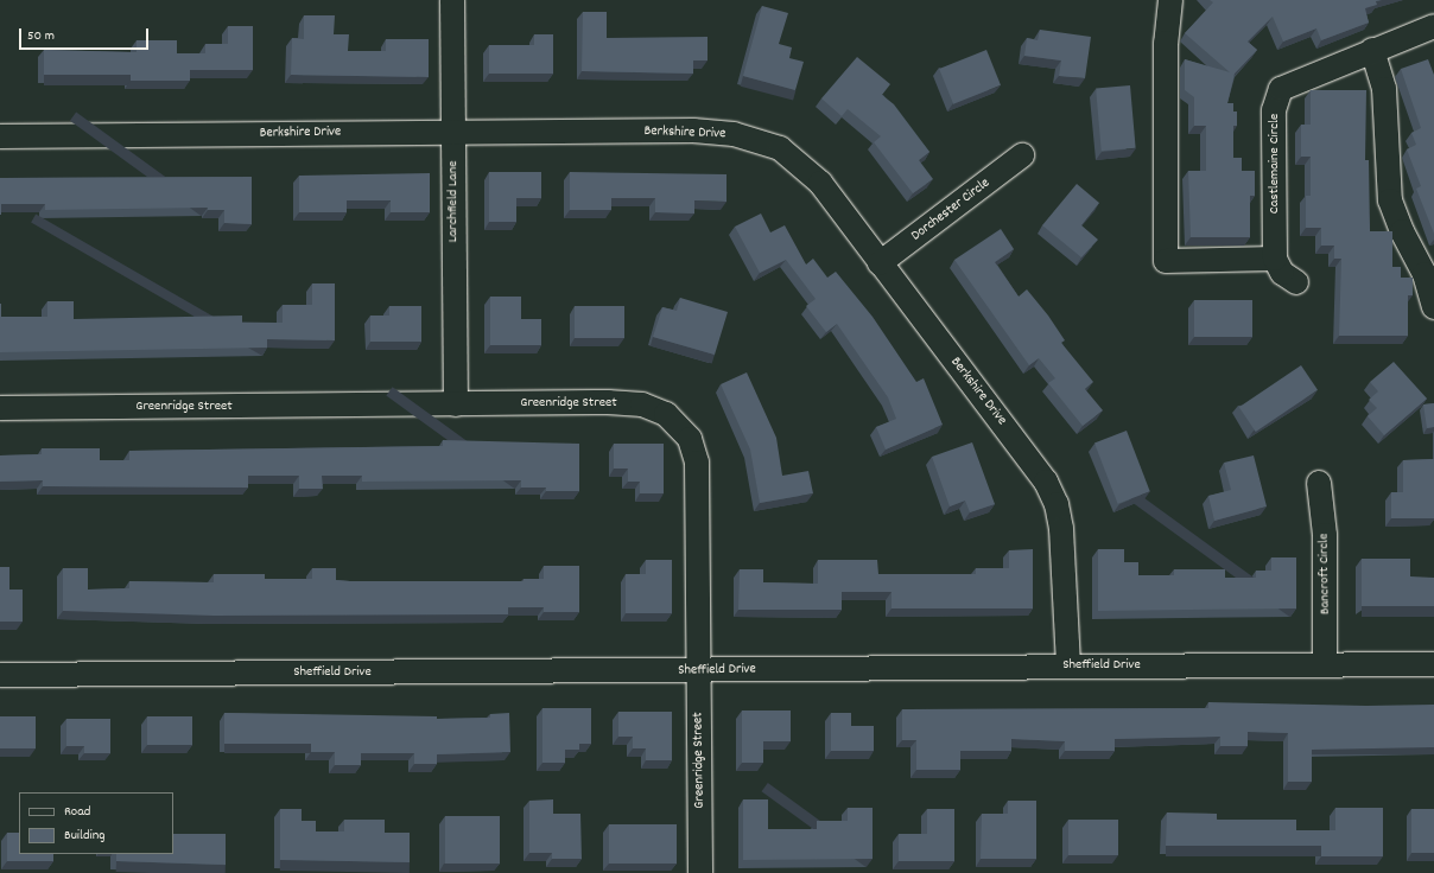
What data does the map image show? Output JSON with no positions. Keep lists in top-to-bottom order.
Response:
{
  "streets": {
    "street": [
      "Berkshire Drive",
      "Castlemaine Circle",
      "Larchfield Lane",
      "Dorchester Circle",
      "Greenridge Street",
      "Bancroft Circle",
      "Sheffield Drive"
    ]
  },
  "crossings": [
    ["Berkshire Drive", "Larchfield Lane"],
    ["Berkshire Drive", "Dorchester Circle"],
    ["Berkshire Drive", "Sheffield Drive"],
    ["Larchfield Lane", "Greenridge Street"],
    ["Greenridge Street", "Sheffield Drive"],
    ["Bancroft Circle", "Sheffield Drive"]
  ],
  "legend": ["Road", "Building"],
  "scale_bar": "50 m"
}
